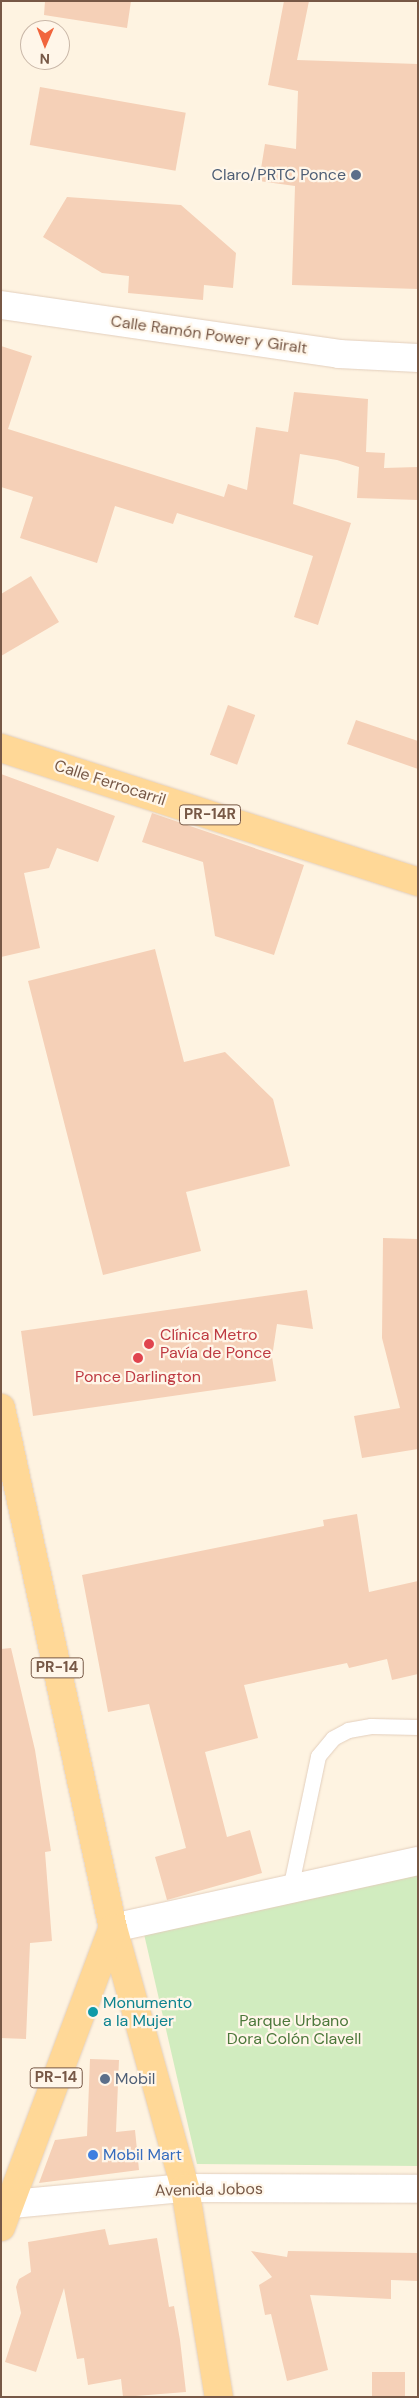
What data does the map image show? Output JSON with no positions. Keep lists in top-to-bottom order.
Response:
{
  "streets": {
    "main road": ["Calle Ferrocarril", "PR-14R", "PR-14"],
    "street": ["Calle Ramón Power y Giralt", "Avenida Jobos"]
  },
  "crossings": [
    ["PR-14", "Avenida Jobos"]
  ],
  "parks": ["Parque Urbano Dora Colón Clavell"],
  "places": [
    "Claro/PRTC Ponce",
    "Clínica Metro Pavía de Ponce",
    "Ponce Darlington",
    "Monumento a la Mujer",
    "Mobil",
    "Mobil Mart"
  ],
  "north": "bottom"
}
